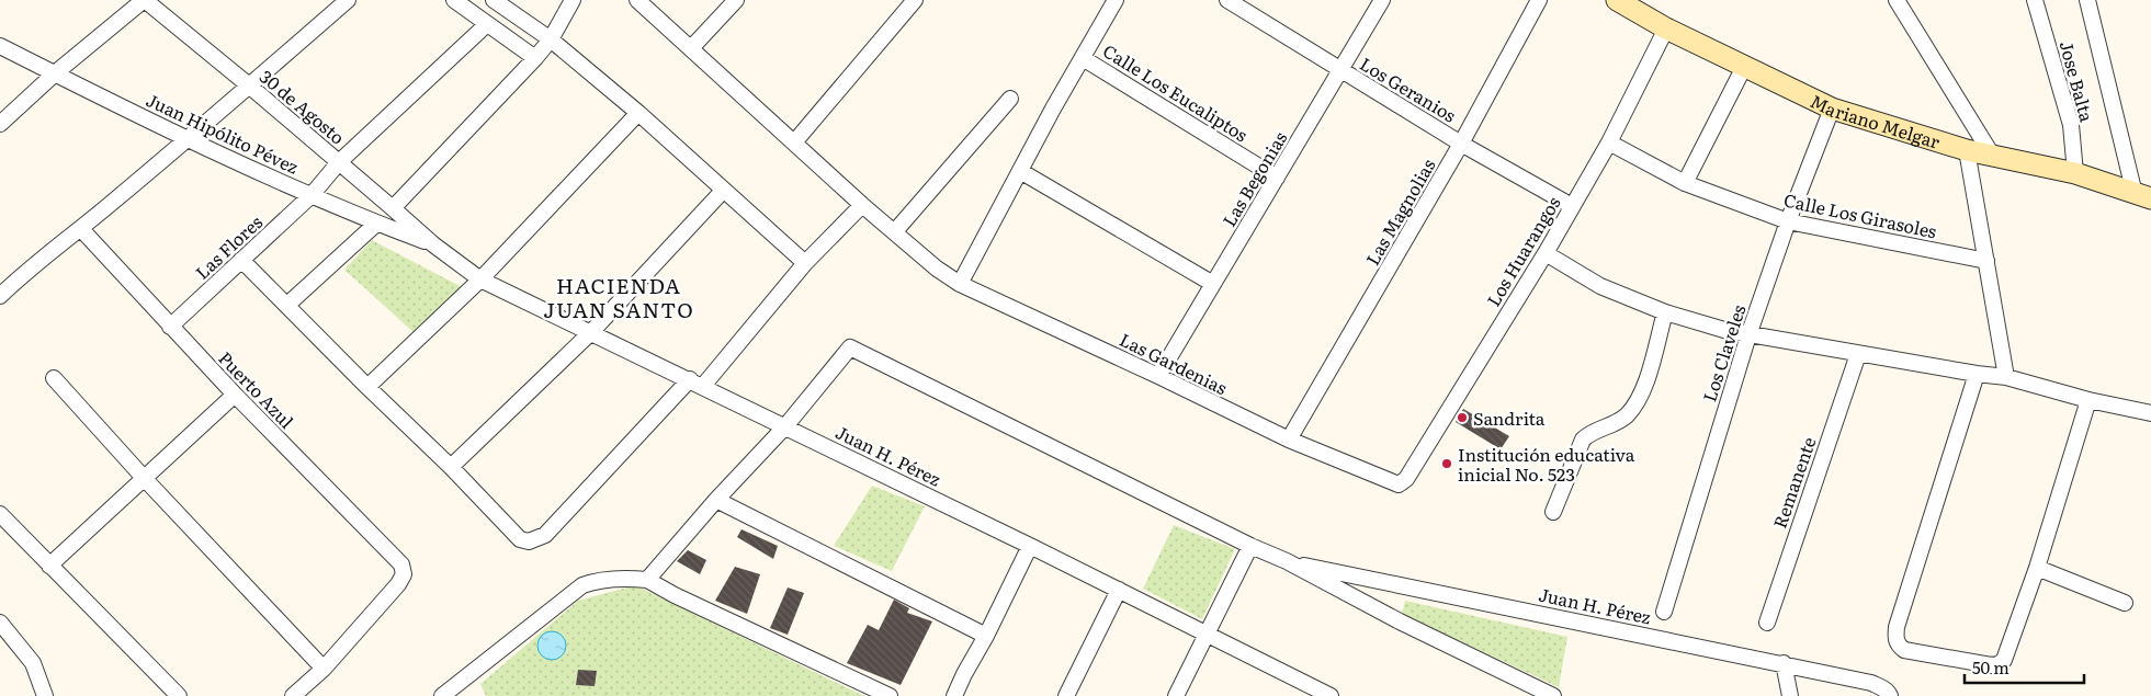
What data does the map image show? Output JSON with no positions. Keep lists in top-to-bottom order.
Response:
{
  "streets": {
    "main road": ["Mariano Melgar"],
    "street": [
      "Jose Balta",
      "Los Geranios",
      "Calle Los Eucaliptos",
      "30 de Agosto",
      "Juan Hipólito Pévez",
      "Las Begonias",
      "Las Magnolias",
      "Calle Los Girasoles",
      "Las Flores",
      "Los Huarangos",
      "Los Claveles",
      "Las Gardenias",
      "Puerto Azul",
      "Juan H. Pérez",
      "Remanente"
    ]
  },
  "crossings": [
    ["Jose Balta", "Mariano Melgar"],
    ["Los Geranios", "Las Begonias"],
    ["Los Geranios", "Las Magnolias"],
    ["Los Geranios", "Los Huarangos"],
    ["Calle Los Eucaliptos", "Las Begonias"],
    ["30 de Agosto", "Juan Hipólito Pévez"],
    ["30 de Agosto", "Las Flores"],
    ["30 de Agosto", "Juan H. Pérez"],
    ["Mariano Melgar", "Los Huarangos"],
    ["Mariano Melgar", "Los Claveles"],
    ["Juan Hipólito Pévez", "Las Flores"],
    ["Juan Hipólito Pévez", "Juan H. Pérez"],
    ["Las Begonias", "Las Gardenias"],
    ["Las Magnolias", "Las Gardenias"],
    ["Calle Los Girasoles", "Los Huarangos"],
    ["Calle Los Girasoles", "Los Claveles"],
    ["Las Flores", "Puerto Azul"],
    ["Los Huarangos", "Las Gardenias"]
  ],
  "districts": ["HACIENDA JUAN SANTO"],
  "places": ["Sandrita", "Institución educativa inicial No. 523"],
  "scale_bar": "50 m"
}
